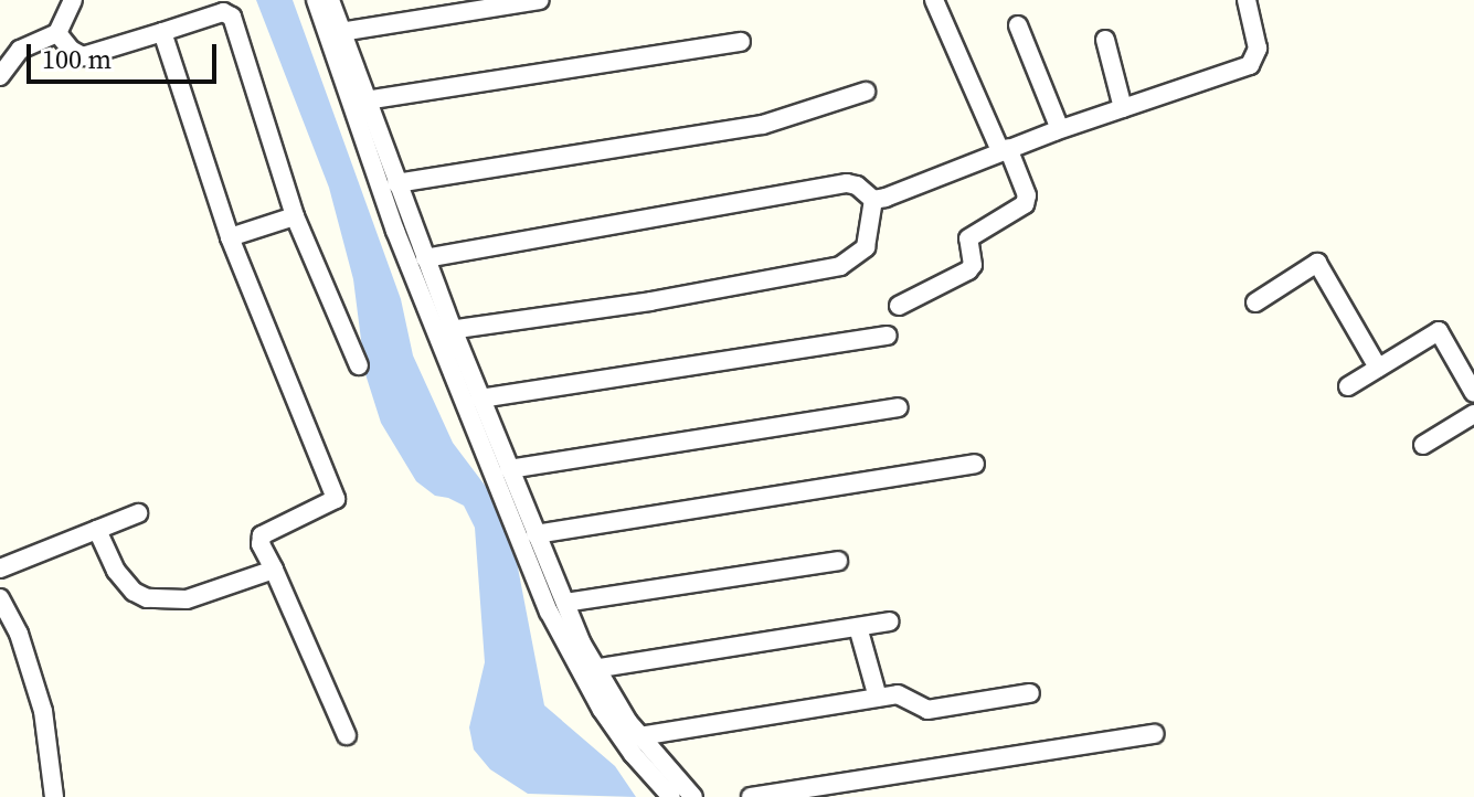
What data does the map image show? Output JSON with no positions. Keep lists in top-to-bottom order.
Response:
{
  "scale_bar": "100 m"
}
